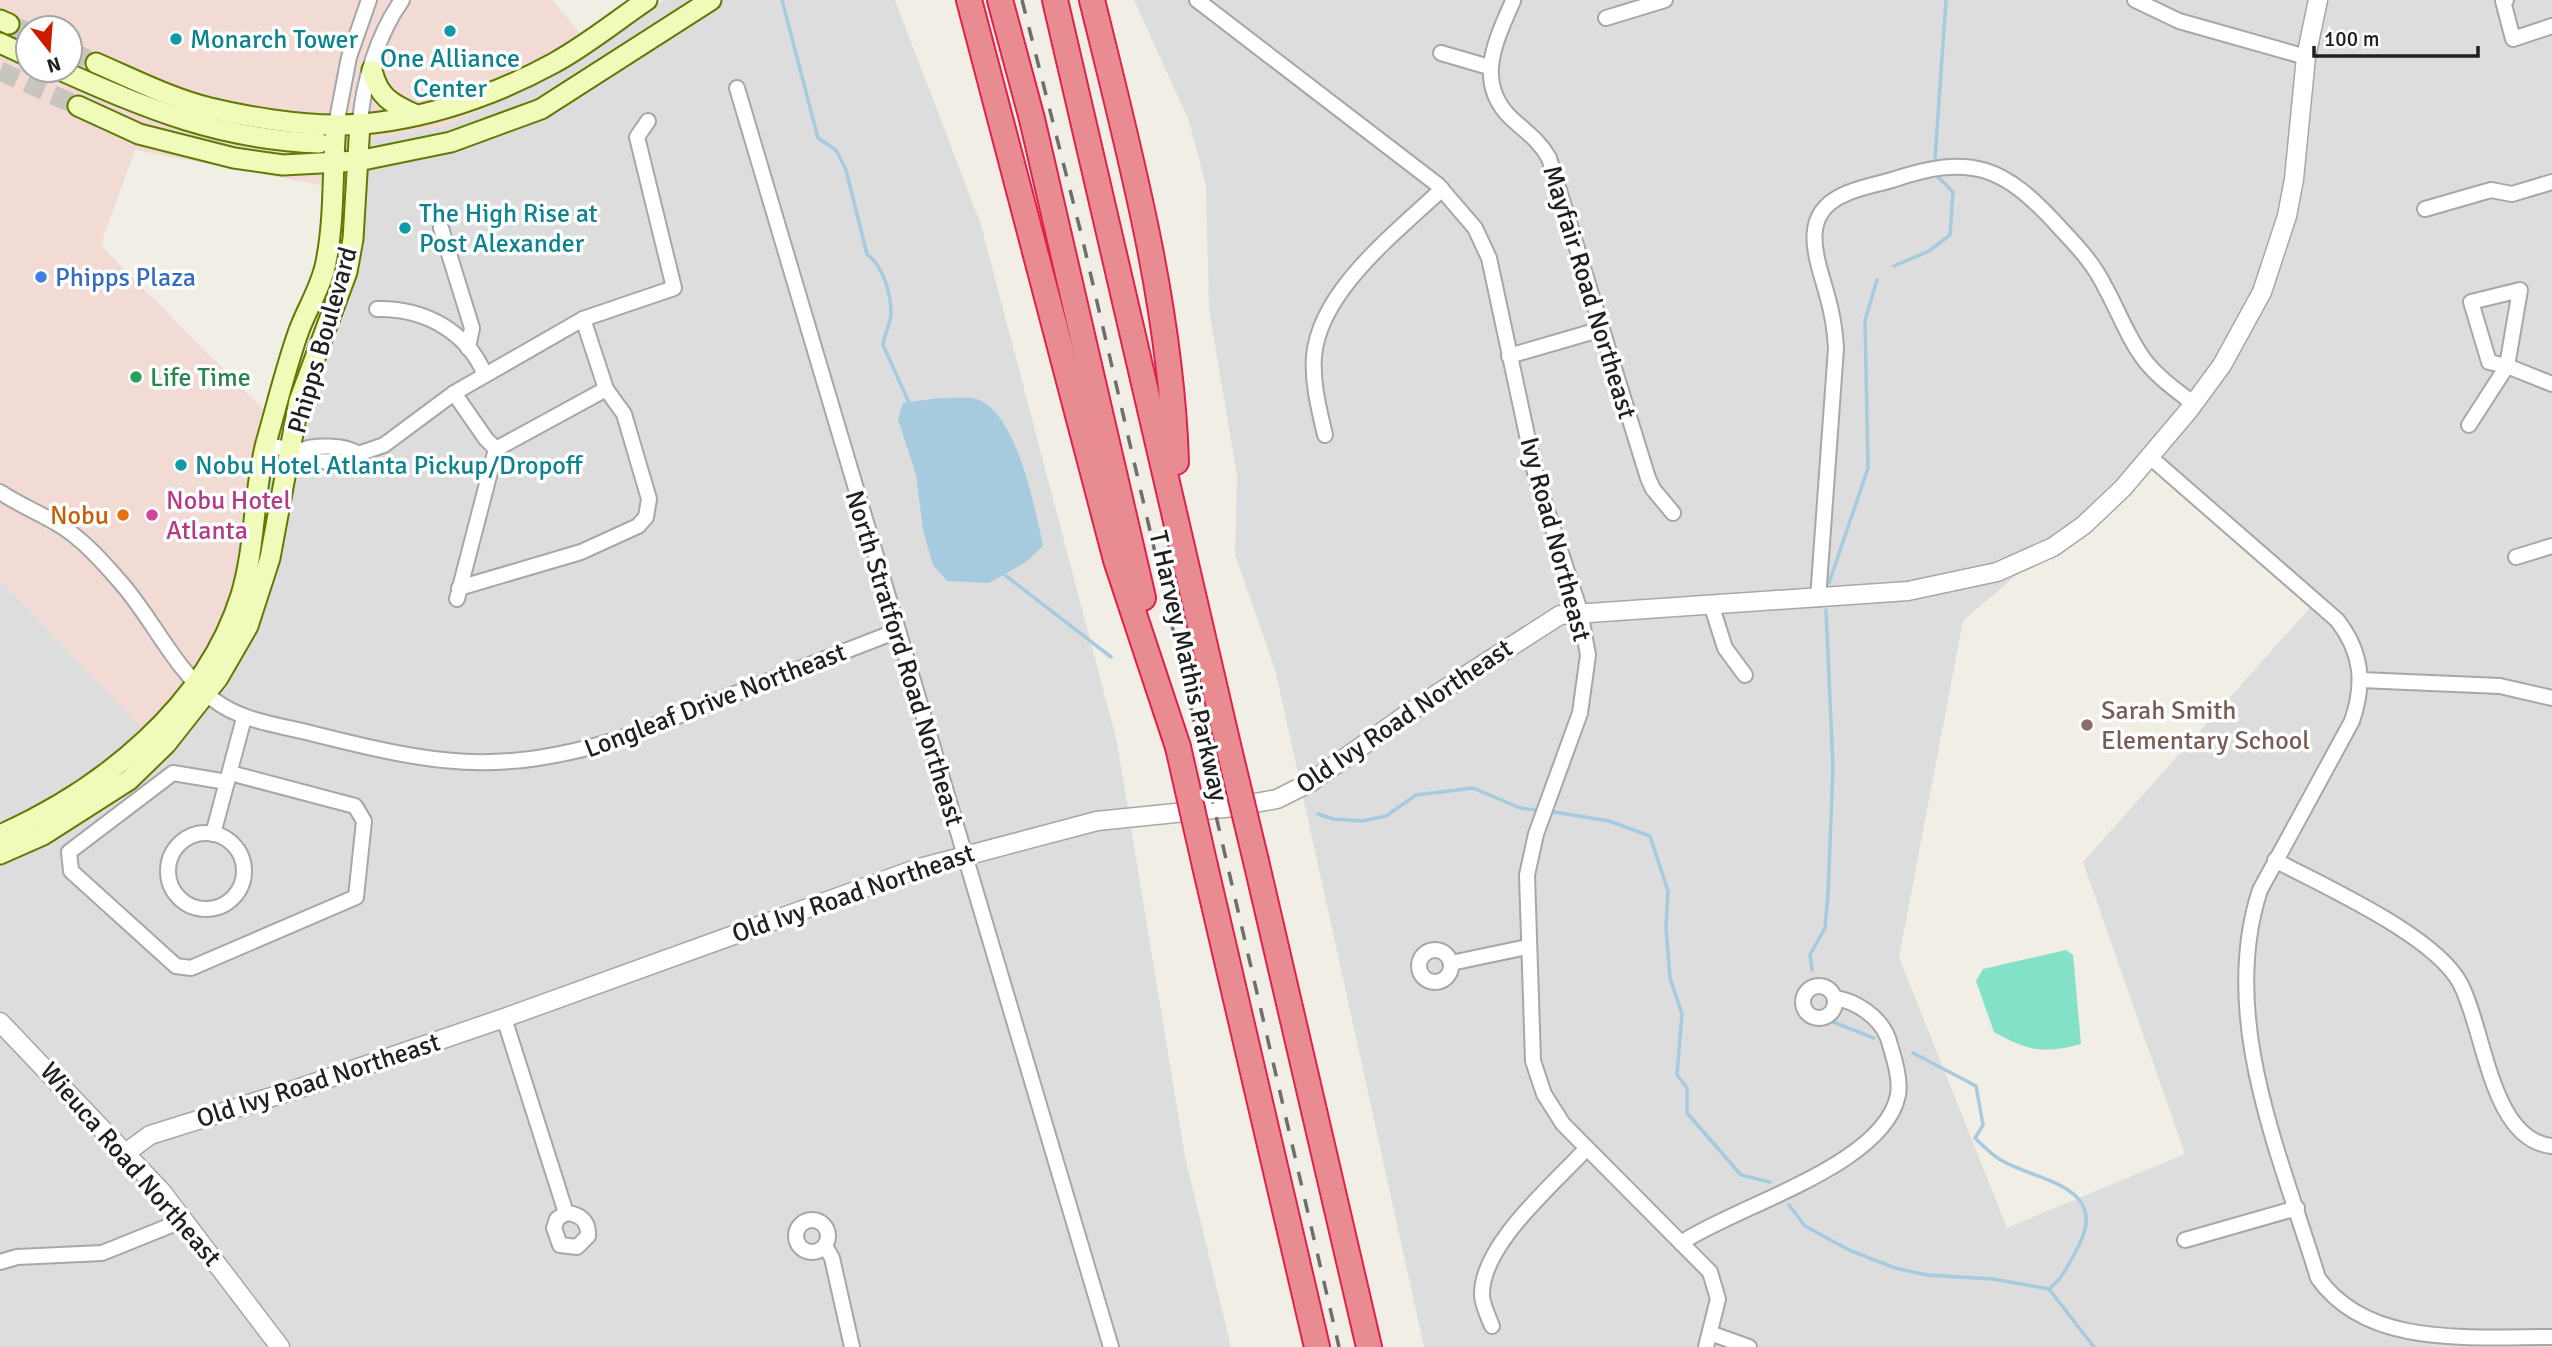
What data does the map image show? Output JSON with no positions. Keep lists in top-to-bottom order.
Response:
{
  "streets": {
    "highway": ["T Harvey Mathis Parkway"],
    "main road": ["Phipps Boulevard"],
    "street": [
      "Mayfair Road Northeast",
      "Ivy Road Northeast",
      "North Stratford Road Northeast",
      "Longleaf Drive Northeast",
      "Old Ivy Road Northeast",
      "Wieuca Road Northeast"
    ]
  },
  "crossings": [
    ["Phipps Boulevard", "Longleaf Drive Northeast"],
    ["Ivy Road Northeast", "Old Ivy Road Northeast"],
    ["North Stratford Road Northeast", "Longleaf Drive Northeast"],
    ["North Stratford Road Northeast", "Old Ivy Road Northeast"],
    ["Old Ivy Road Northeast", "Wieuca Road Northeast"]
  ],
  "places": [
    "One Alliance Center",
    "Monarch Tower",
    "The High Rise at Post Alexander",
    "Phipps Plaza",
    "Life Time",
    "Nobu Hotel Atlanta Pickup/Dropoff",
    "Nobu",
    "Nobu Hotel Atlanta",
    "Sarah Smith Elementary School"
  ],
  "scale_bar": "100 m",
  "north": "bottom"
}
